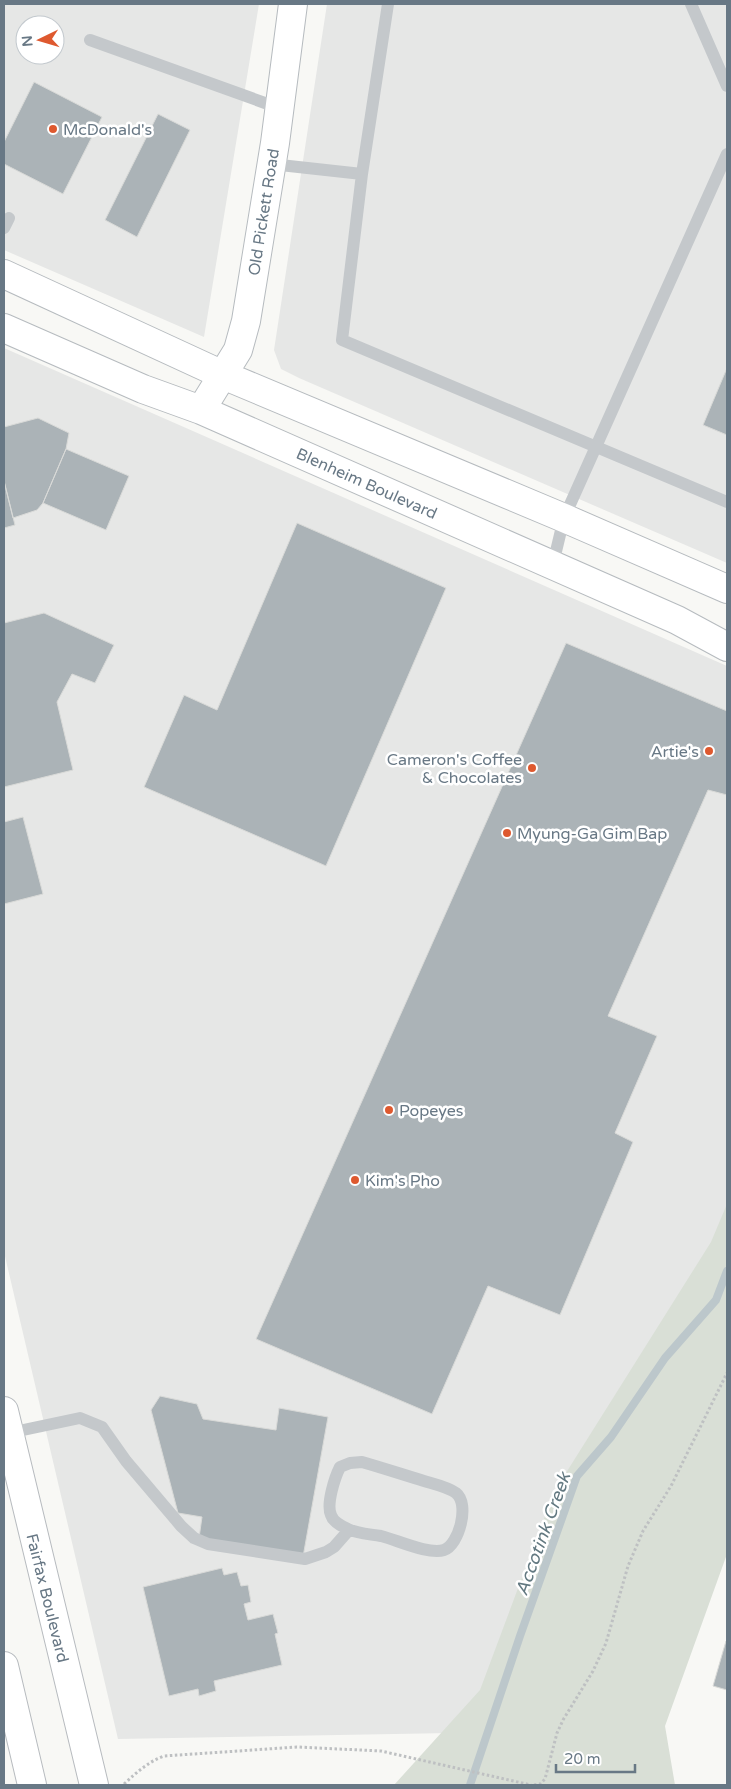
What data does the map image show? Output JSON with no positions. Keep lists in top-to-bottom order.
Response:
{
  "streets": {
    "main road": ["Old Pickett Road", "Blenheim Boulevard", "Fairfax Boulevard"]
  },
  "crossings": [
    ["Old Pickett Road", "Blenheim Boulevard"]
  ],
  "water": ["Accotink Creek"],
  "places": [
    "McDonald's",
    "Artie's",
    "Cameron's Coffee & Chocolates",
    "Myung-Ga Gim Bap",
    "Popeyes",
    "Kim's Pho"
  ],
  "scale_bar": "20 m",
  "north": "left"
}
